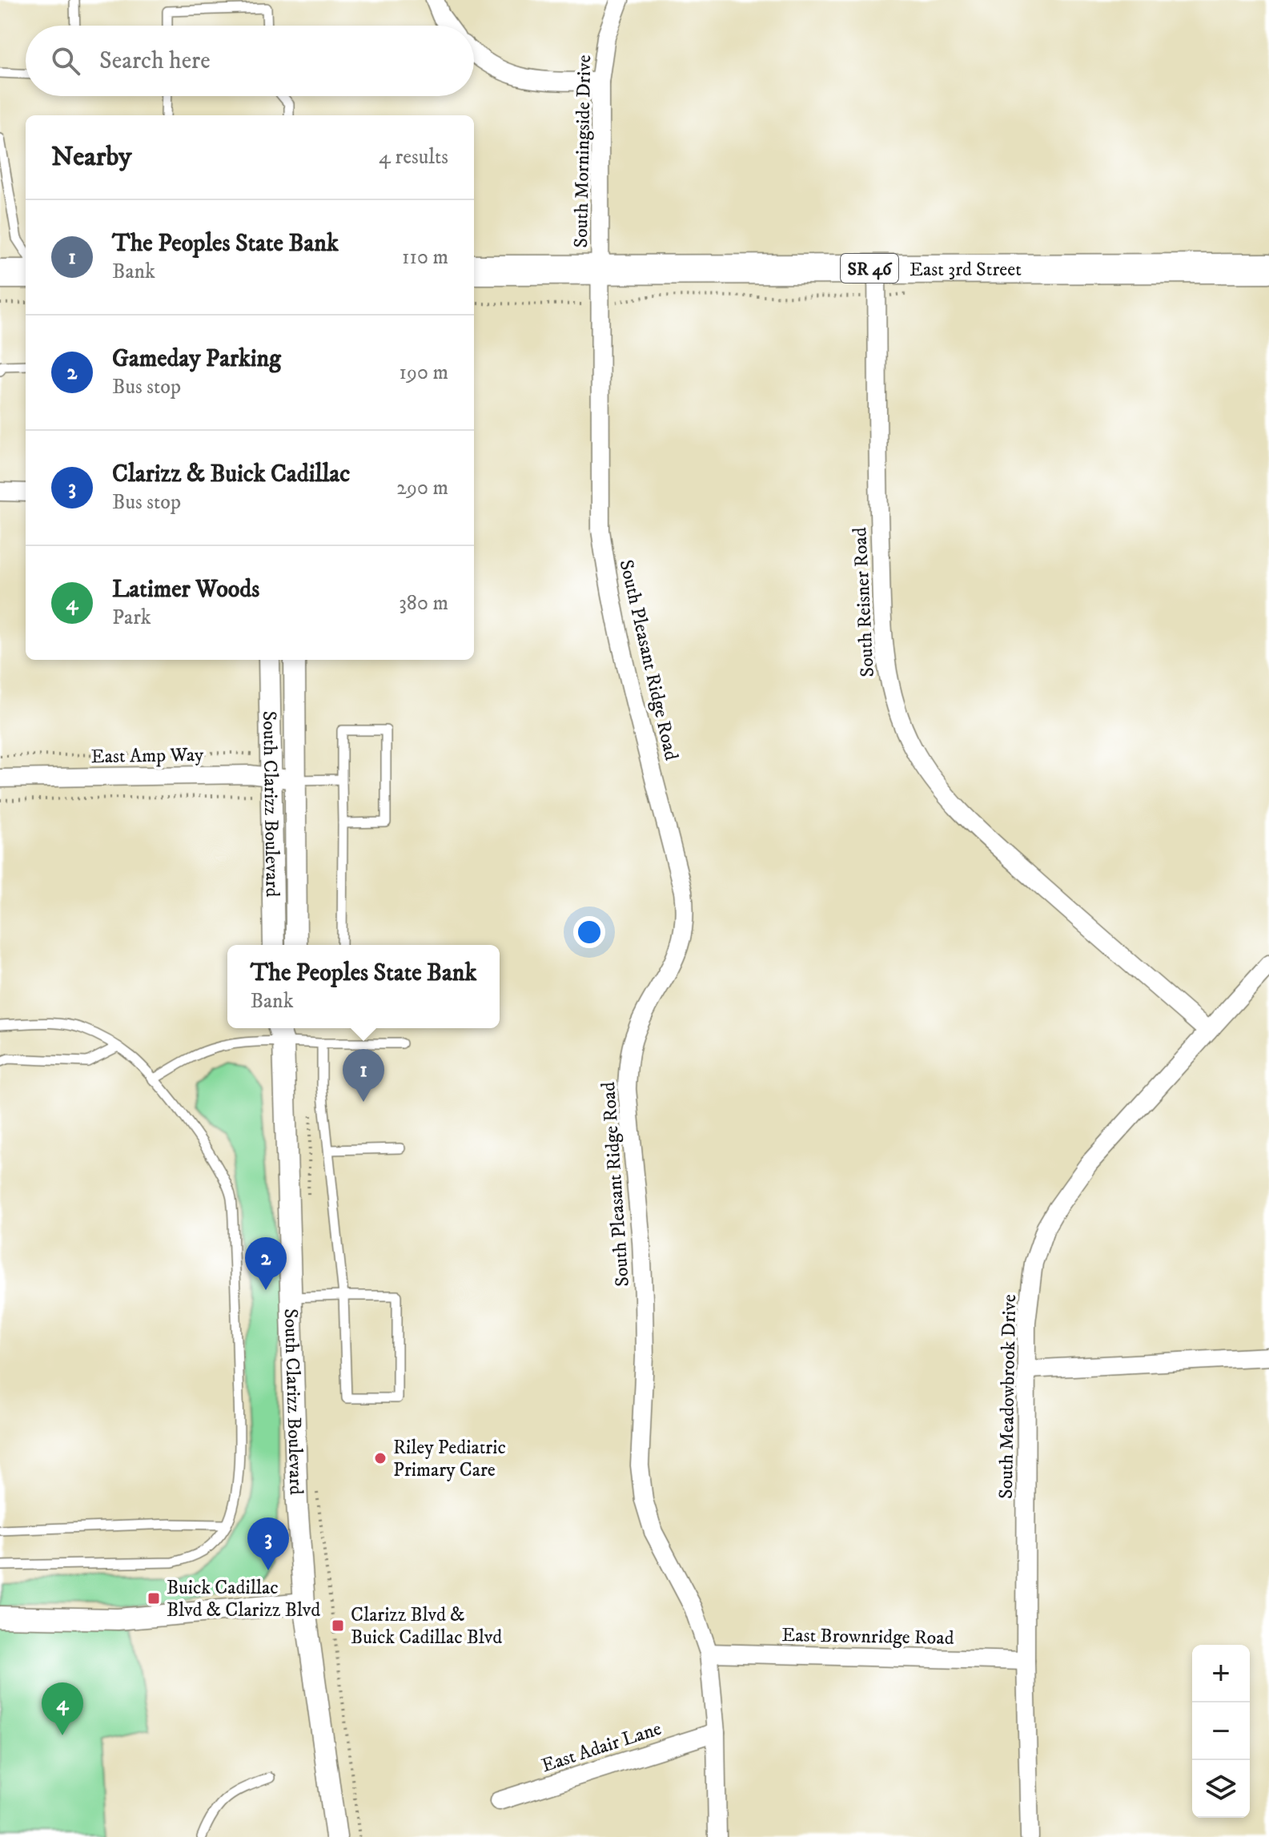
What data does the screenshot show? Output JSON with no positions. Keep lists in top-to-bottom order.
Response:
{
  "streets": {
    "highway": ["SR 46", "East 3rd Street"],
    "street": [
      "South Morningside Drive",
      "South Reisner Road",
      "South Pleasant Ridge Road",
      "East Amp Way",
      "South Clarizz Boulevard",
      "South Meadowbrook Drive",
      "East Brownridge Road",
      "East Adair Lane"
    ]
  },
  "crossings": [
    ["South Morningside Drive", "East 3rd Street"],
    ["South Morningside Drive", "South Pleasant Ridge Road"],
    ["East 3rd Street", "South Reisner Road"],
    ["East 3rd Street", "South Pleasant Ridge Road"],
    ["South Reisner Road", "South Meadowbrook Drive"],
    ["South Pleasant Ridge Road", "East Brownridge Road"],
    ["South Pleasant Ridge Road", "East Adair Lane"],
    ["East Amp Way", "South Clarizz Boulevard"],
    ["South Meadowbrook Drive", "East Brownridge Road"]
  ],
  "places": {
    "other": ["Riley Pediatric Primary Care"],
    "transit": ["Buick Cadillac Blvd & Clarizz Blvd", "Clarizz Blvd & Buick Cadillac Blvd"]
  },
  "page": {
    "search": "Search here",
    "heading": ["Nearby", "4 results"],
    "list": [
      {
        "mark": "1",
        "name": "The Peoples State Bank",
        "note": "Bank",
        "value": "110 m"
      },
      {
        "mark": "2",
        "name": "Gameday Parking",
        "note": "Bus stop",
        "value": "190 m"
      },
      {
        "mark": "3",
        "name": "Clarizz & Buick Cadillac",
        "note": "Bus stop",
        "value": "290 m"
      },
      {
        "mark": "4",
        "name": "Latimer Woods",
        "note": "Park",
        "value": "380 m"
      }
    ],
    "popup": ["The Peoples State Bank", "Bank"],
    "pins": [
      "1",
      "2",
      "3",
      "4"
    ],
    "map_buttons": ["+", "−"]
  }
}
